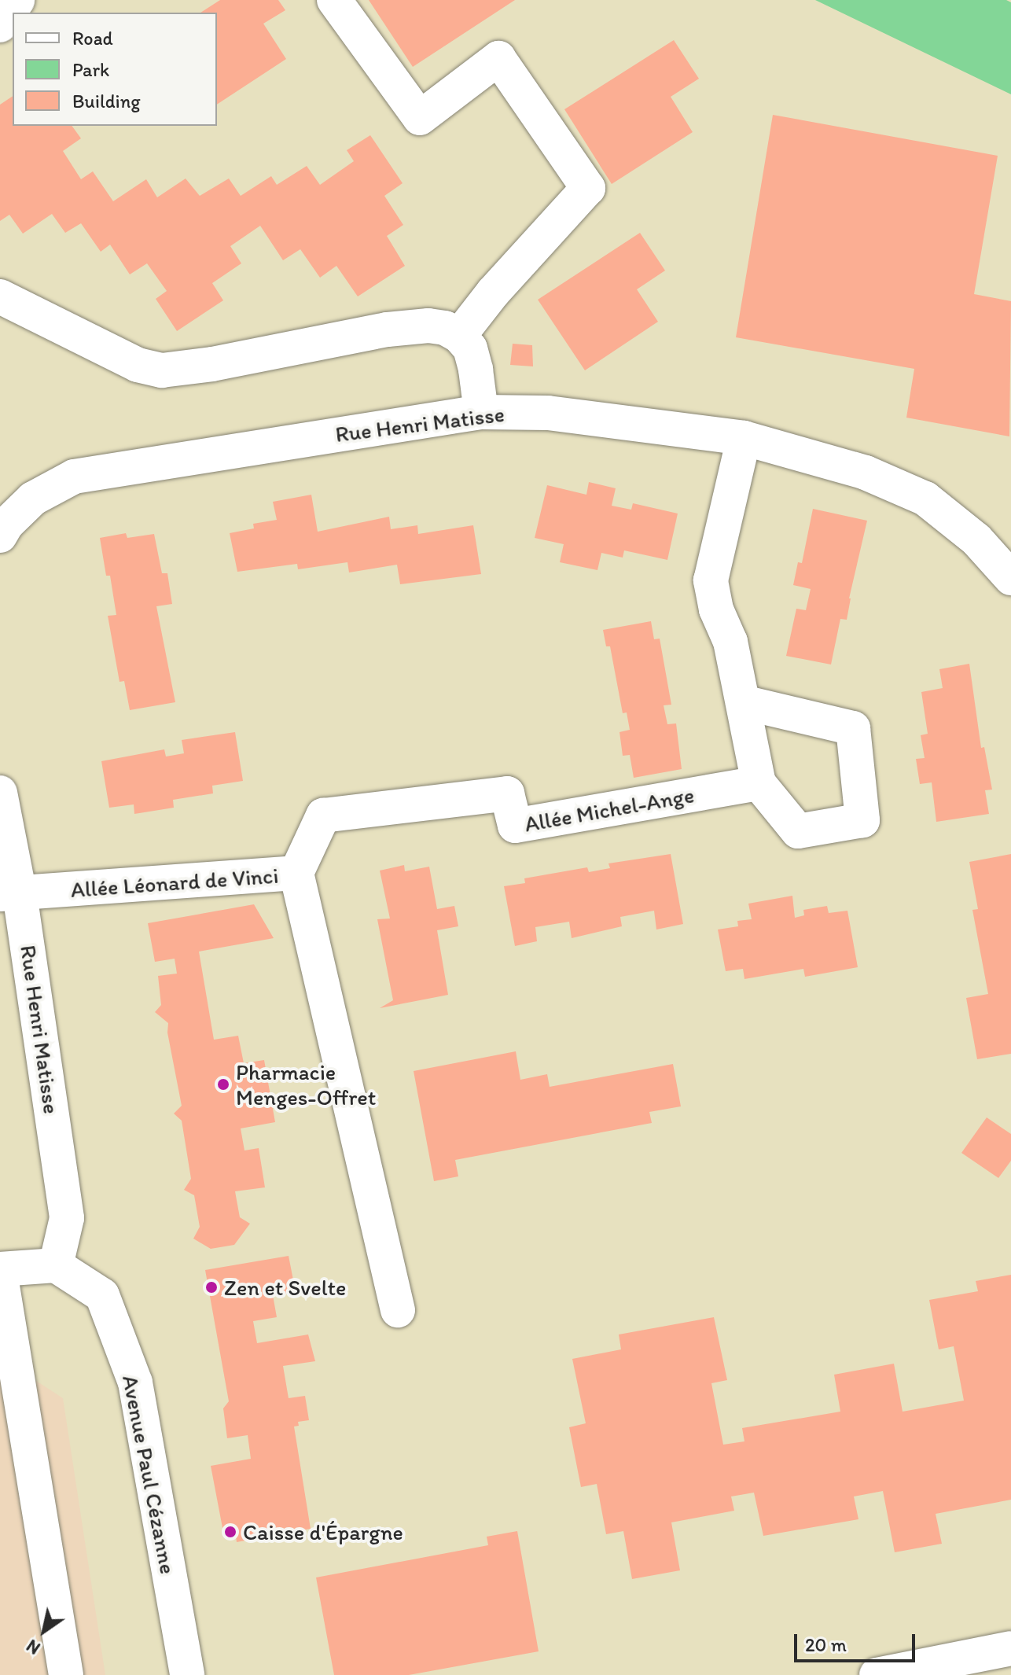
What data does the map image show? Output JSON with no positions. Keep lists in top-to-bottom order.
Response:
{
  "streets": {
    "street": [
      "Rue Henri Matisse",
      "Allée Michel-Ange",
      "Allée Léonard de Vinci",
      "Avenue Paul Cézanne"
    ]
  },
  "crossings": [
    ["Rue Henri Matisse", "Allée Léonard de Vinci"],
    ["Rue Henri Matisse", "Avenue Paul Cézanne"],
    ["Allée Michel-Ange", "Allée Léonard de Vinci"]
  ],
  "places": ["Pharmacie Menges-Offret", "Zen et Svelte", "Caisse d'Épargne"],
  "legend": ["Road", "Park", "Building"],
  "scale_bar": "20 m",
  "north": "bottom left"
}
